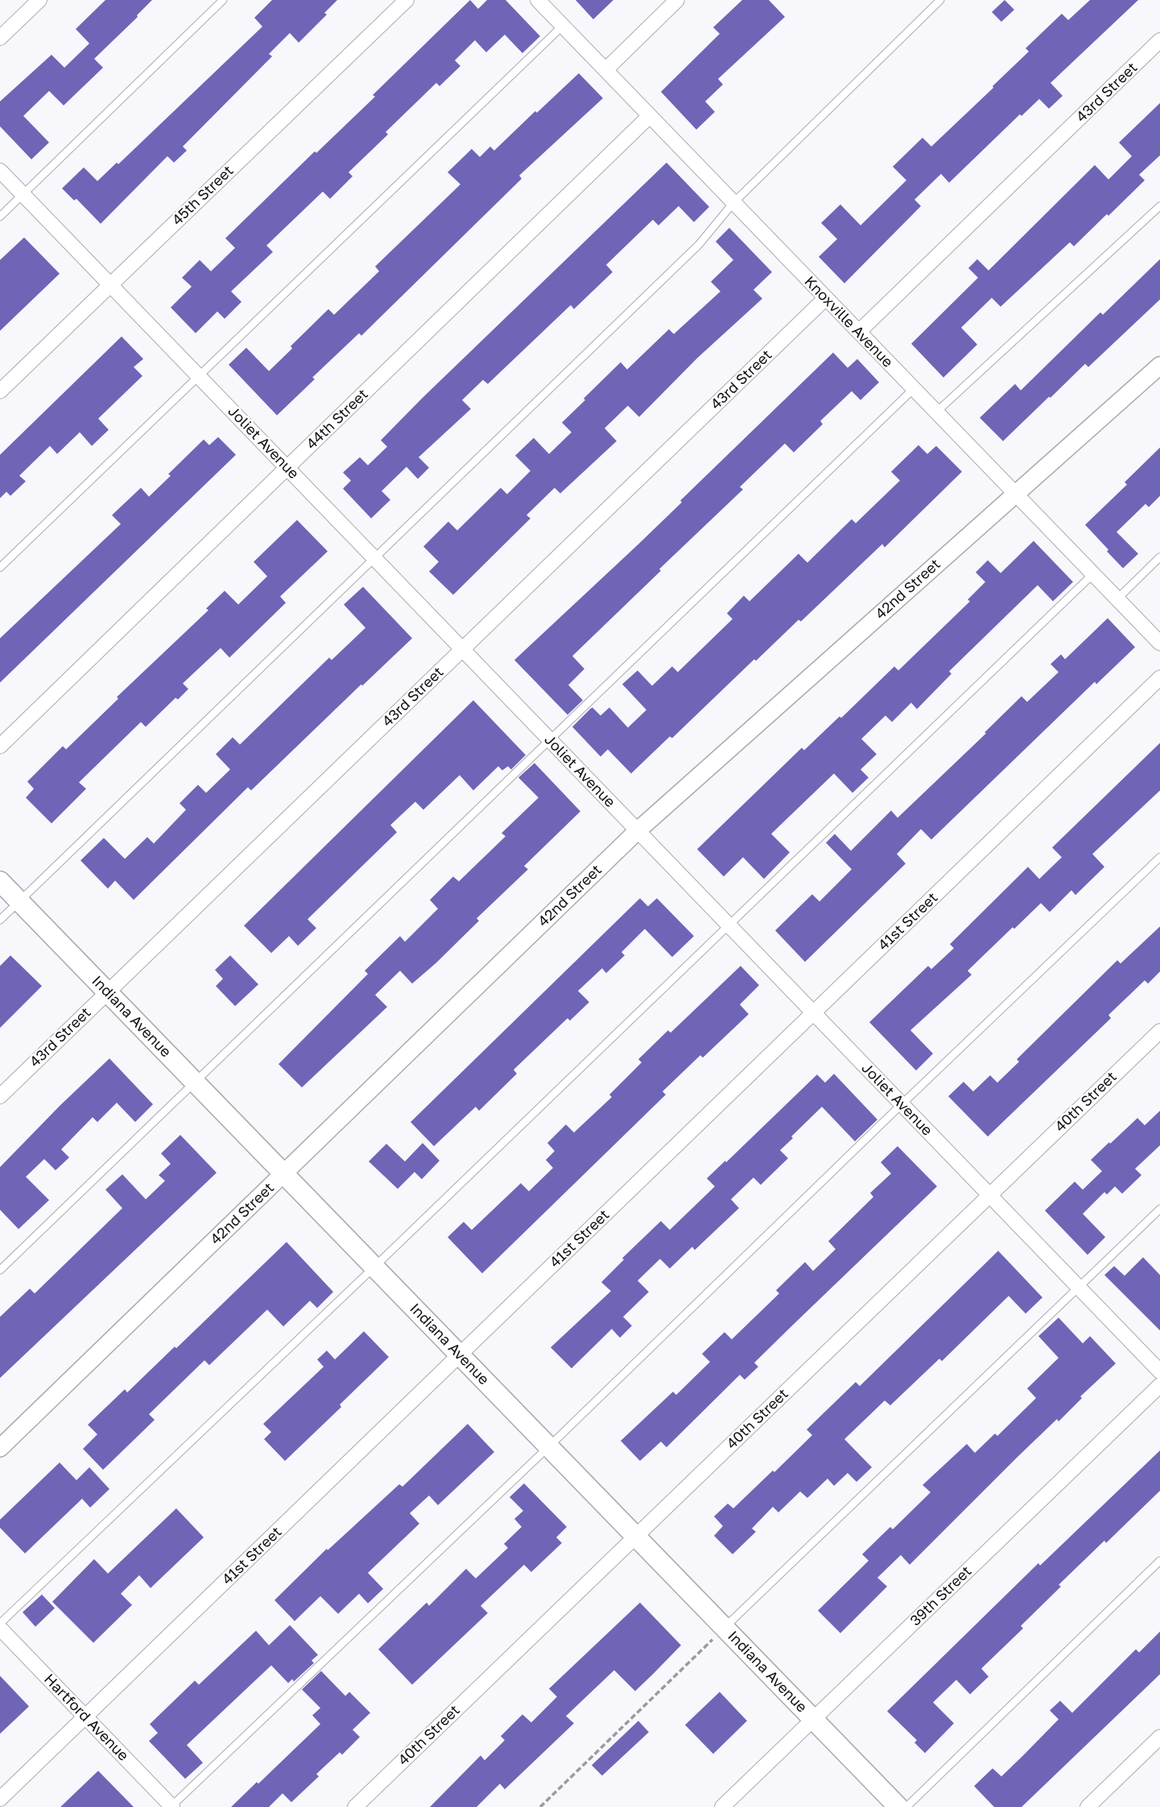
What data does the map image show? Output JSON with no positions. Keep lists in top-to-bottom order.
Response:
{
  "streets": {
    "main road": ["Indiana Avenue"],
    "street": [
      "43rd Street",
      "45th Street",
      "Knoxville Avenue",
      "44th Street",
      "Joliet Avenue",
      "42nd Street",
      "41st Street",
      "40th Street",
      "39th Street",
      "Hartford Avenue"
    ]
  },
  "crossings": [
    ["43rd Street", "Knoxville Avenue"],
    ["43rd Street", "Joliet Avenue"],
    ["43rd Street", "Indiana Avenue"],
    ["45th Street", "Joliet Avenue"],
    ["Knoxville Avenue", "44th Street"],
    ["Knoxville Avenue", "42nd Street"],
    ["44th Street", "Joliet Avenue"],
    ["Joliet Avenue", "42nd Street"],
    ["Joliet Avenue", "41st Street"],
    ["Joliet Avenue", "40th Street"],
    ["42nd Street", "Indiana Avenue"],
    ["41st Street", "Indiana Avenue"],
    ["41st Street", "Hartford Avenue"],
    ["Indiana Avenue", "40th Street"],
    ["Indiana Avenue", "39th Street"]
  ]
}
